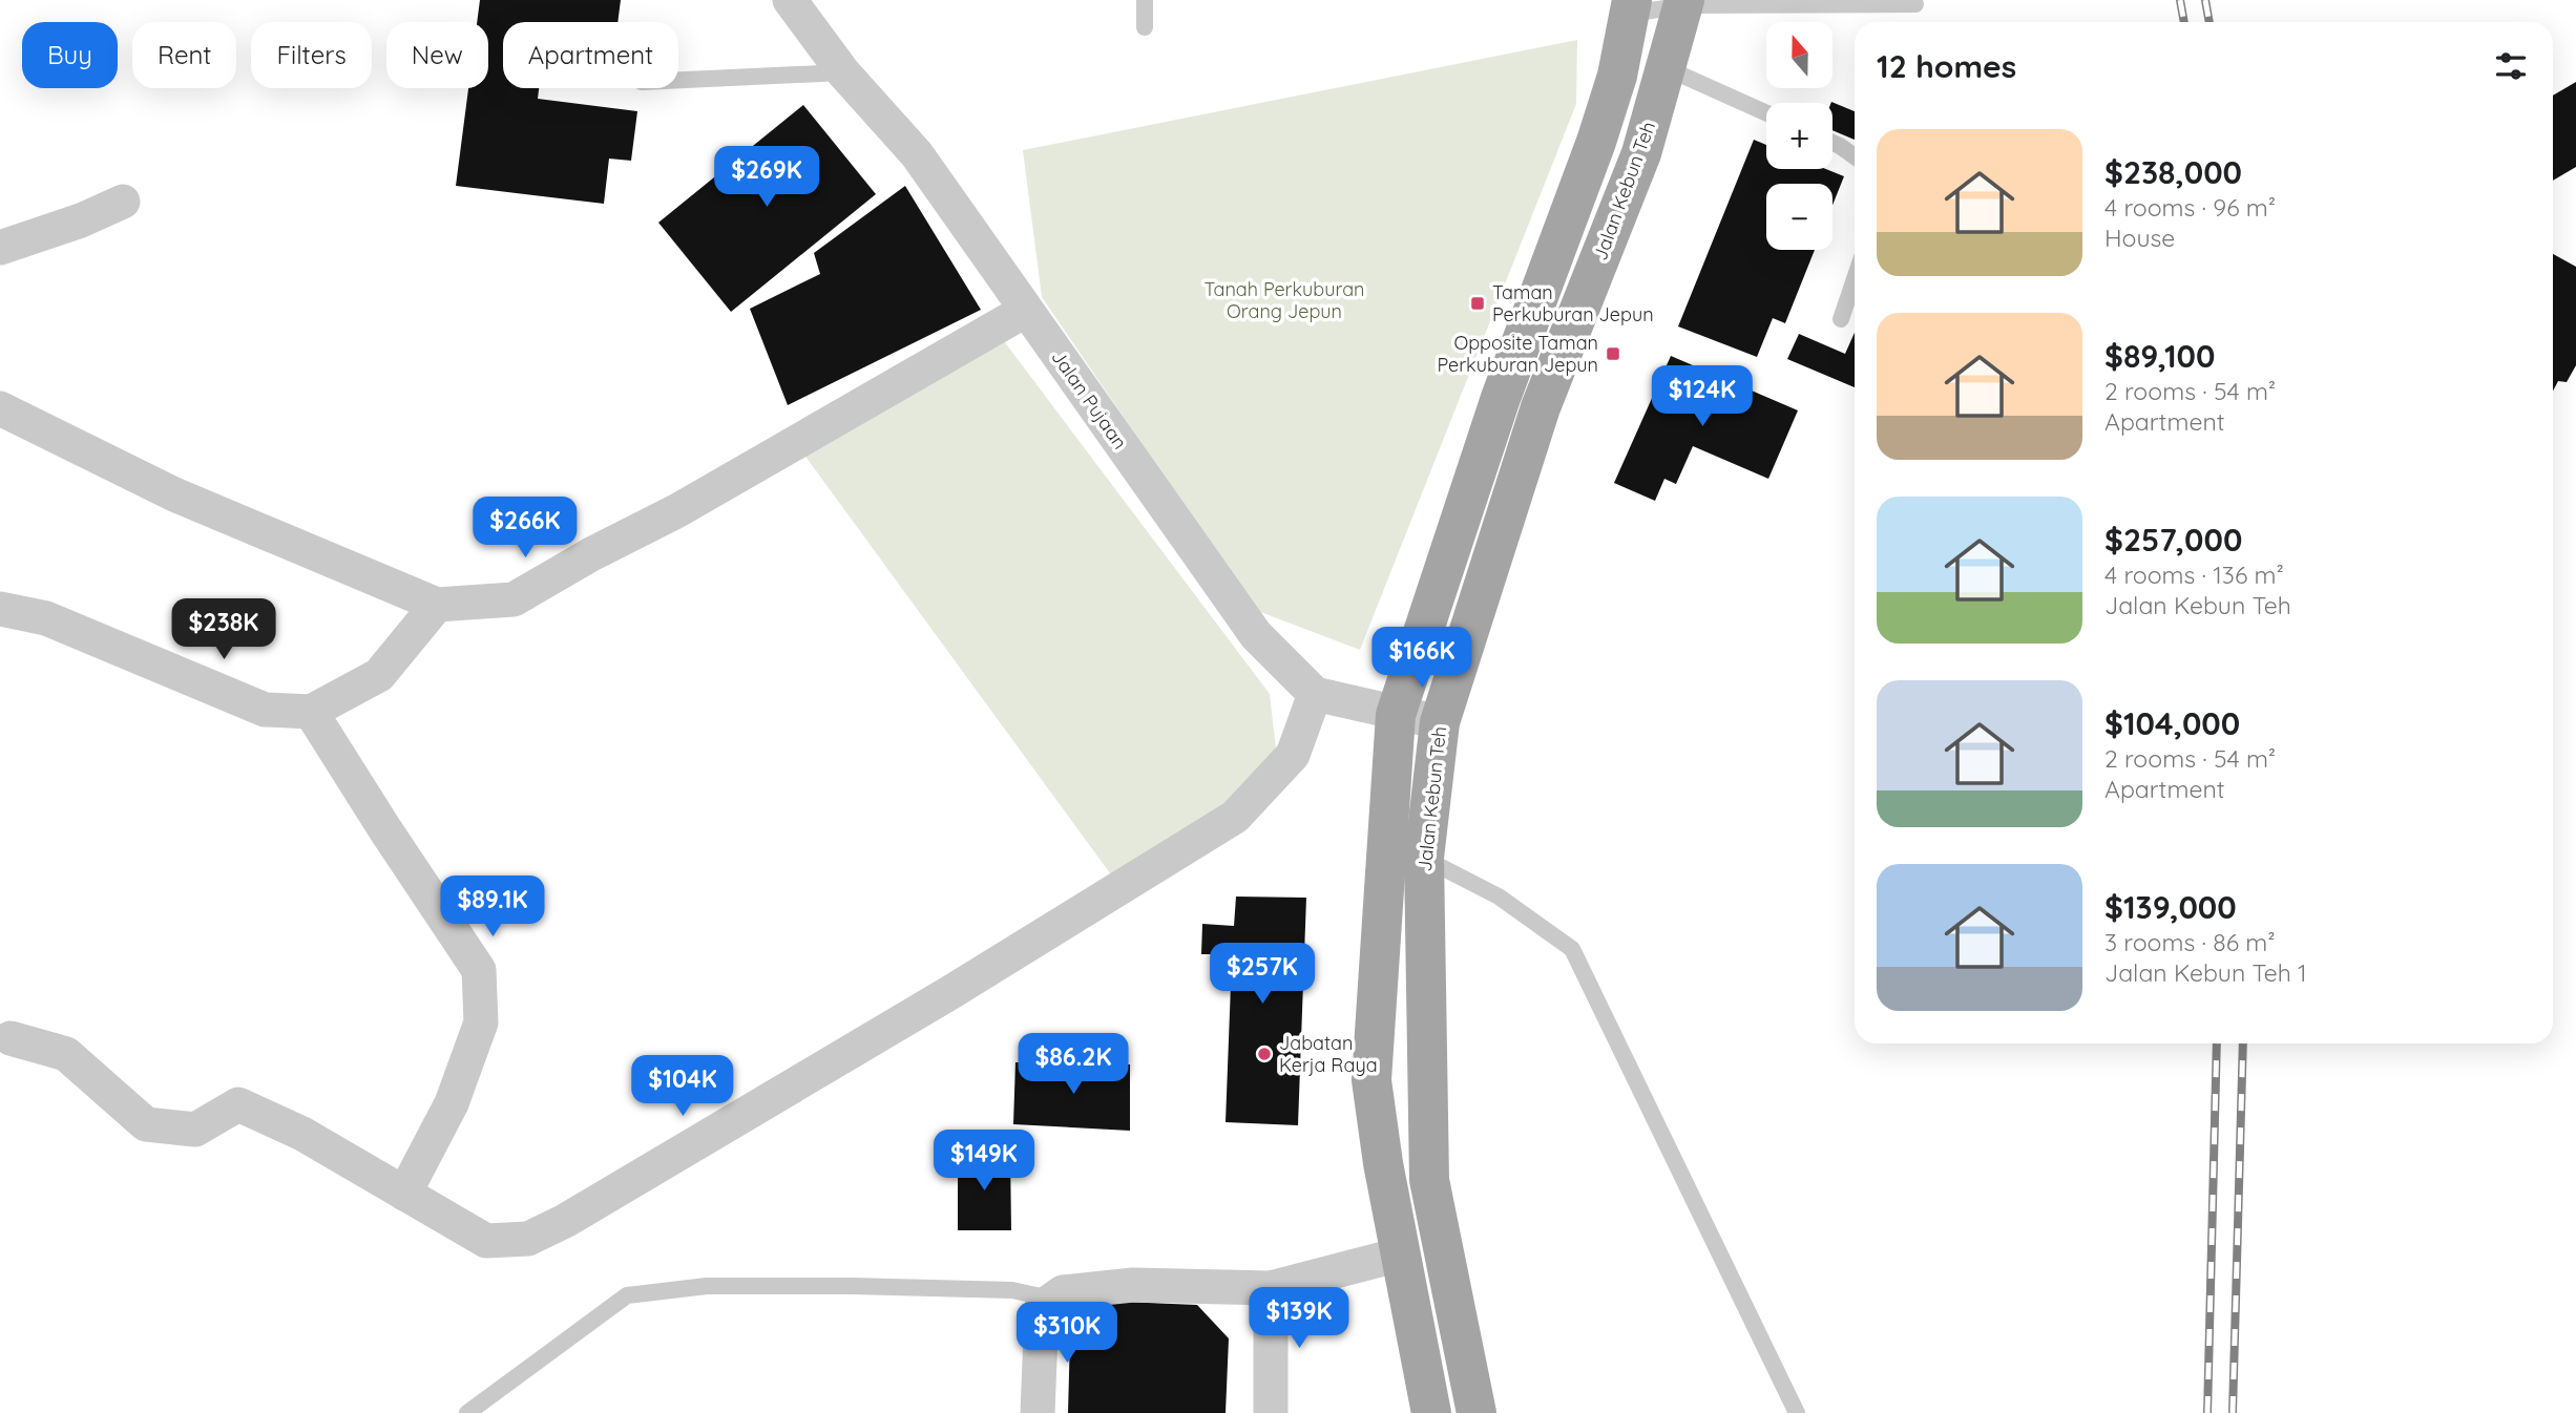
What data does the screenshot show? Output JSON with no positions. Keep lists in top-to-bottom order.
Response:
{
  "streets": {
    "main road": ["Jalan Kebun Teh"],
    "street": ["Jalan Pujaan"]
  },
  "parks": ["Tanah Perkuburan Orang Jepun"],
  "places": {
    "transit": ["Taman Perkuburan Jepun", "Opposite Taman Perkuburan Jepun"],
    "other": ["Jabatan Kerja Raya"]
  },
  "north": "top",
  "page": {
    "map_buttons": ["+", "−"],
    "chip": [
      "Buy",
      "Rent",
      "Filters",
      "New",
      "Apartment"
    ],
    "heading": "12 homes",
    "list": [
      {
        "name": "$238,000",
        "note": "4 rooms · 96 m² · House"
      },
      {
        "name": "$89,100",
        "note": "2 rooms · 54 m² · Apartment"
      },
      {
        "name": "$257,000",
        "note": "4 rooms · 136 m² · Jalan Kebun Teh"
      },
      {
        "name": "$104,000",
        "note": "2 rooms · 54 m² · Apartment"
      },
      {
        "name": "$139,000",
        "note": "3 rooms · 86 m² · Jalan Kebun Teh 1"
      }
    ],
    "price": [
      "$269K",
      "$124K",
      "$266K",
      "$238K",
      "$166K",
      "$89.1K",
      "$257K",
      "$86.2K",
      "$104K",
      "$149K",
      "$139K",
      "$310K"
    ]
  }
}
